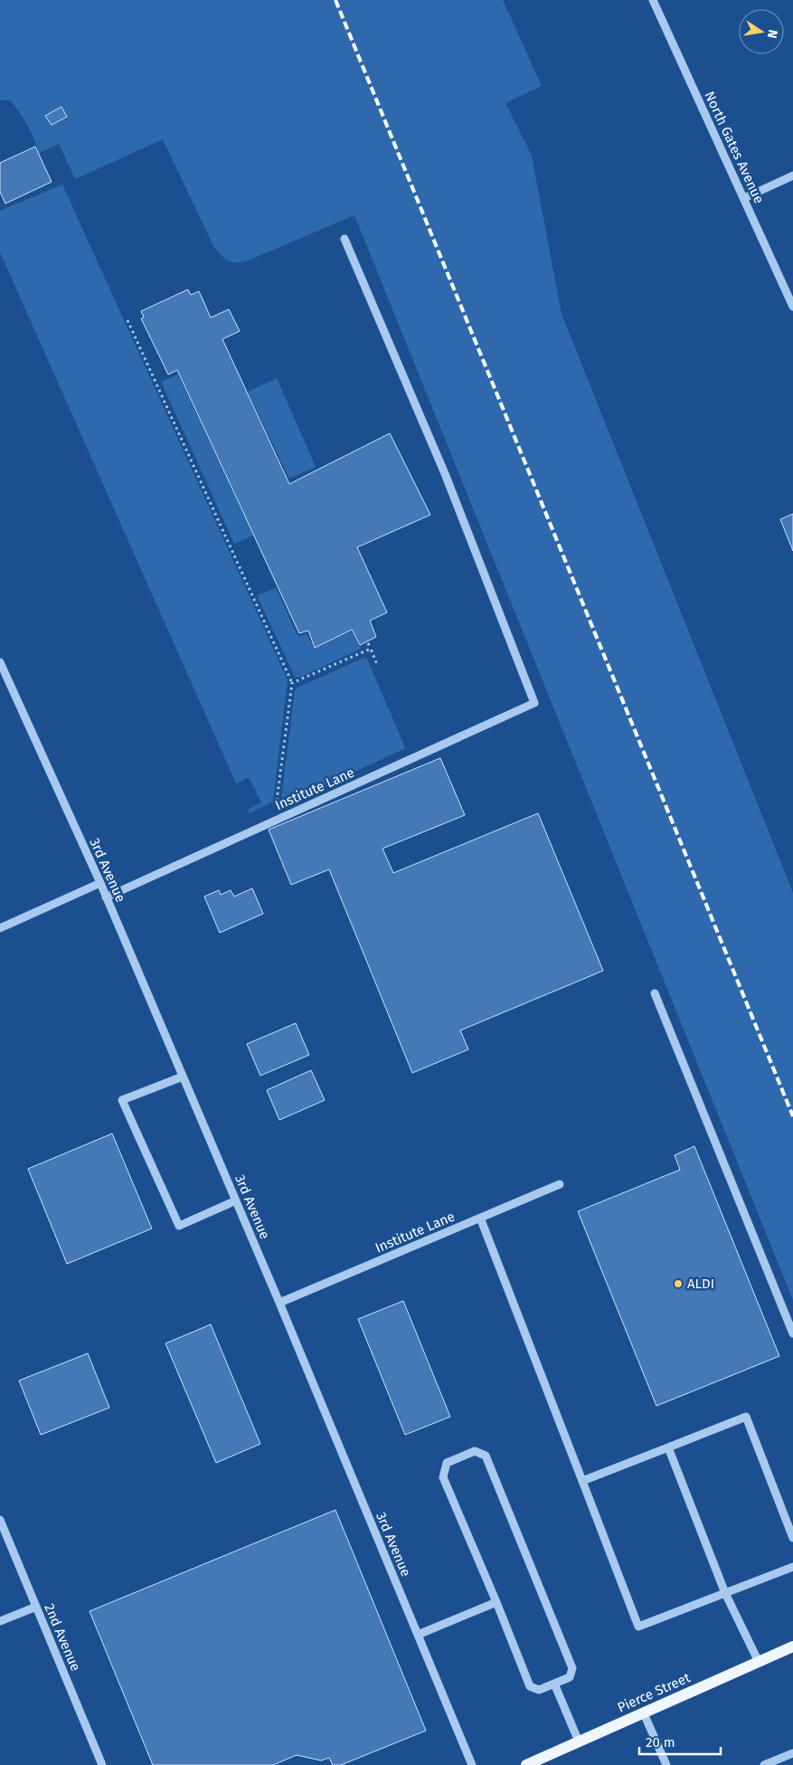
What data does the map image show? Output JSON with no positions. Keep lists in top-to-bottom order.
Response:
{
  "streets": {
    "main road": ["Pierce Street"],
    "street": [
      "North Gates Avenue",
      "Institute Lane",
      "3rd Avenue",
      "2nd Avenue"
    ]
  },
  "crossings": [
    ["Institute Lane", "3rd Avenue"]
  ],
  "places": ["ALDI"],
  "scale_bar": "20 m",
  "north": "right"
}
